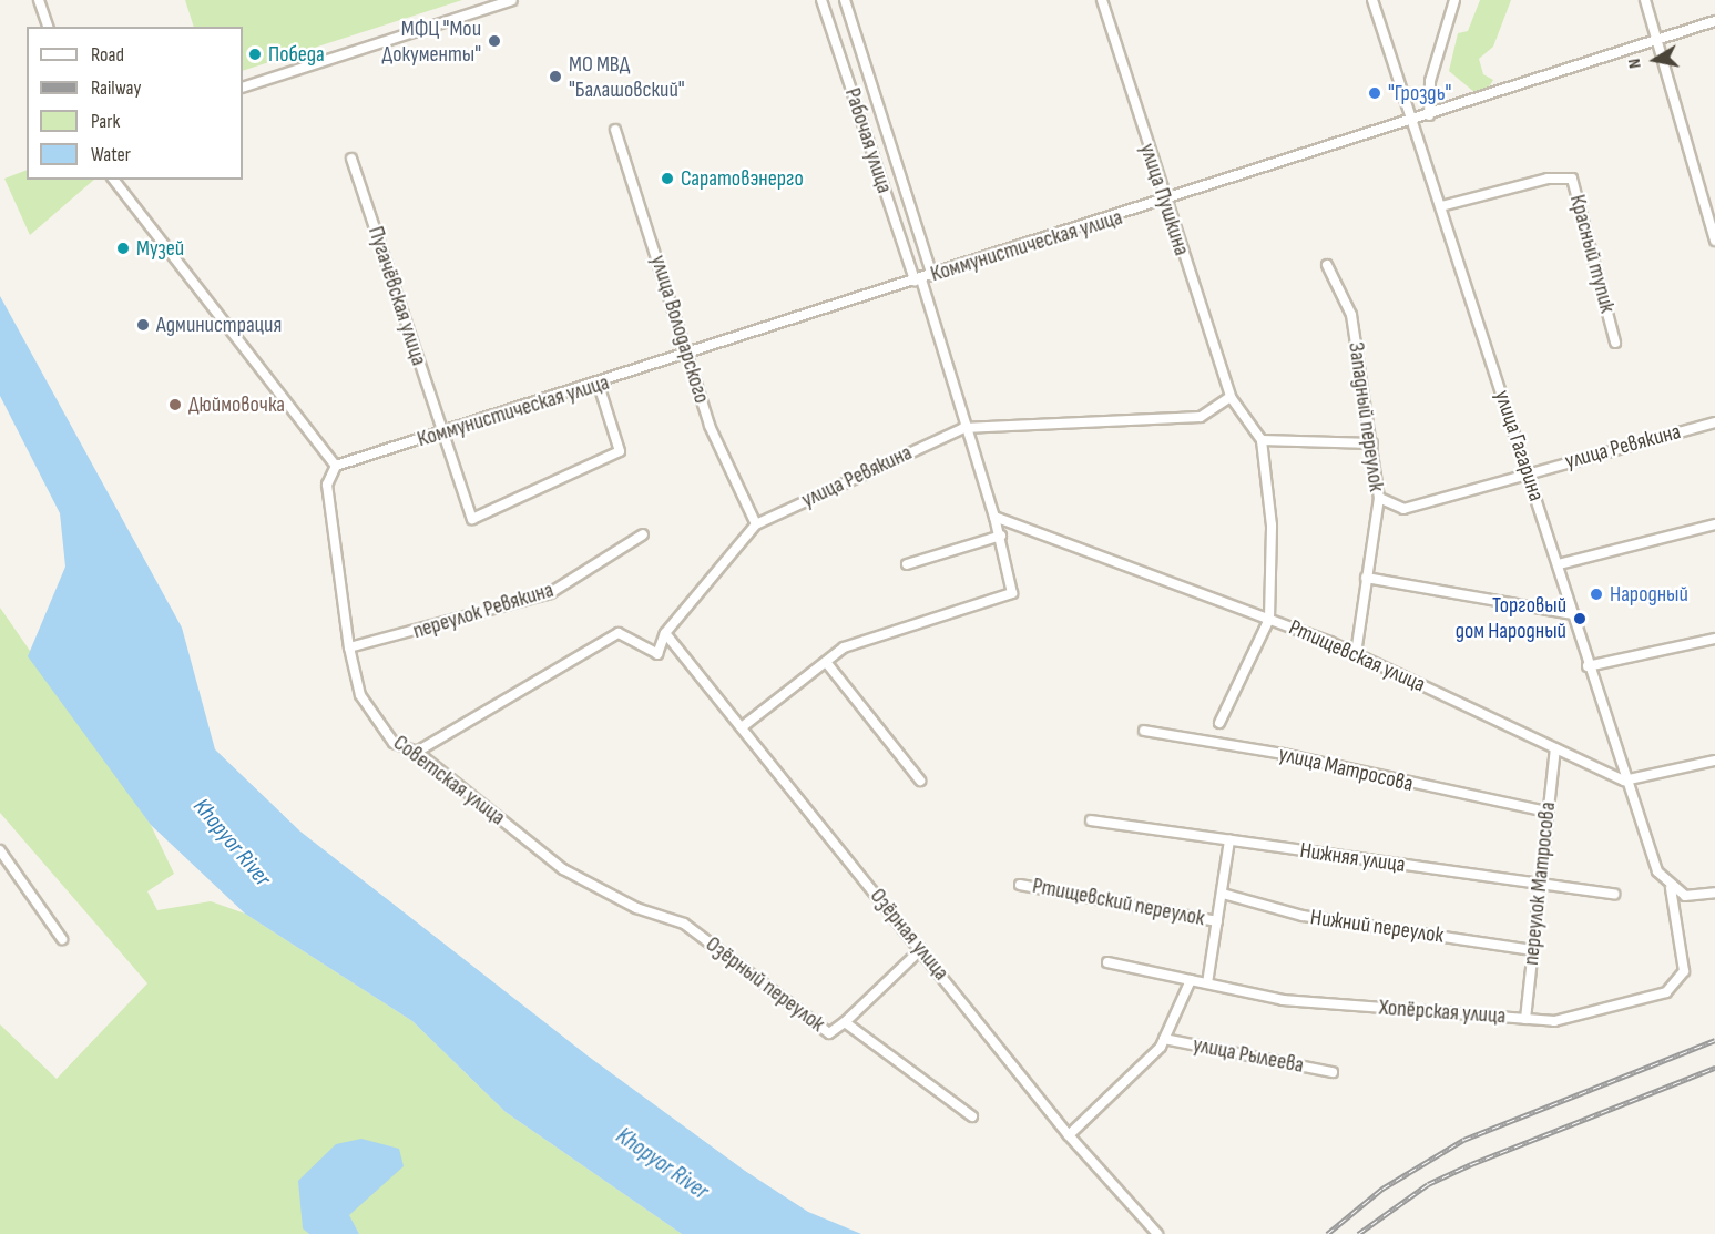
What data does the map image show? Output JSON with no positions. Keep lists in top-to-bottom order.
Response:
{
  "streets": {
    "street": [
      "Рабочая улица",
      "улица Пушкина",
      "Коммунистическая улица",
      "Красный тупик",
      "Пугачёвская улица",
      "улица Володарского",
      "Западный переулок",
      "улица Гагарина",
      "улица Ревякина",
      "переулок Ревякина",
      "Ртищевская улица",
      "улица Матросова",
      "Советская улица",
      "Нижняя улица",
      "переулок Матросова",
      "Ртищевский переулок",
      "Нижний переулок",
      "Озёрная улица",
      "Озёрный переулок",
      "Хопёрская улица",
      "улица Рылеева"
    ]
  },
  "crossings": [
    ["Рабочая улица", "Коммунистическая улица"],
    ["улица Пушкина", "Коммунистическая улица"],
    ["улица Пушкина", "улица Ревякина"],
    ["Коммунистическая улица", "Пугачёвская улица"],
    ["Коммунистическая улица", "улица Володарского"],
    ["Коммунистическая улица", "улица Гагарина"],
    ["Коммунистическая улица", "Советская улица"],
    ["Красный тупик", "улица Гагарина"],
    ["улица Володарского", "улица Ревякина"],
    ["Западный переулок", "улица Ревякина"],
    ["Западный переулок", "Ртищевская улица"],
    ["улица Гагарина", "улица Ревякина"],
    ["улица Гагарина", "Ртищевская улица"],
    ["улица Гагарина", "Хопёрская улица"],
    ["улица Ревякина", "Советская улица"],
    ["улица Ревякина", "Озёрная улица"],
    ["переулок Ревякина", "Советская улица"],
    ["Ртищевская улица", "переулок Матросова"],
    ["улица Матросова", "переулок Матросова"],
    ["Советская улица", "Озёрный переулок"],
    ["Нижняя улица", "переулок Матросова"],
    ["переулок Матросова", "Нижний переулок"],
    ["переулок Матросова", "Хопёрская улица"],
    ["Озёрная улица", "Озёрный переулок"]
  ],
  "water": ["Khopyor River"],
  "places": [
    "МФЦ \"Мои Документы\"",
    "Победа",
    "МО МВД \"Балашовский\"",
    "\"Гроздь\"",
    "Саратовэнерго",
    "Музей",
    "Администрация",
    "Дюймовочка",
    "Народный",
    "Торговый дом Народный"
  ],
  "legend": [
    "Road",
    "Railway",
    "Park",
    "Water"
  ],
  "north": "left"
}
